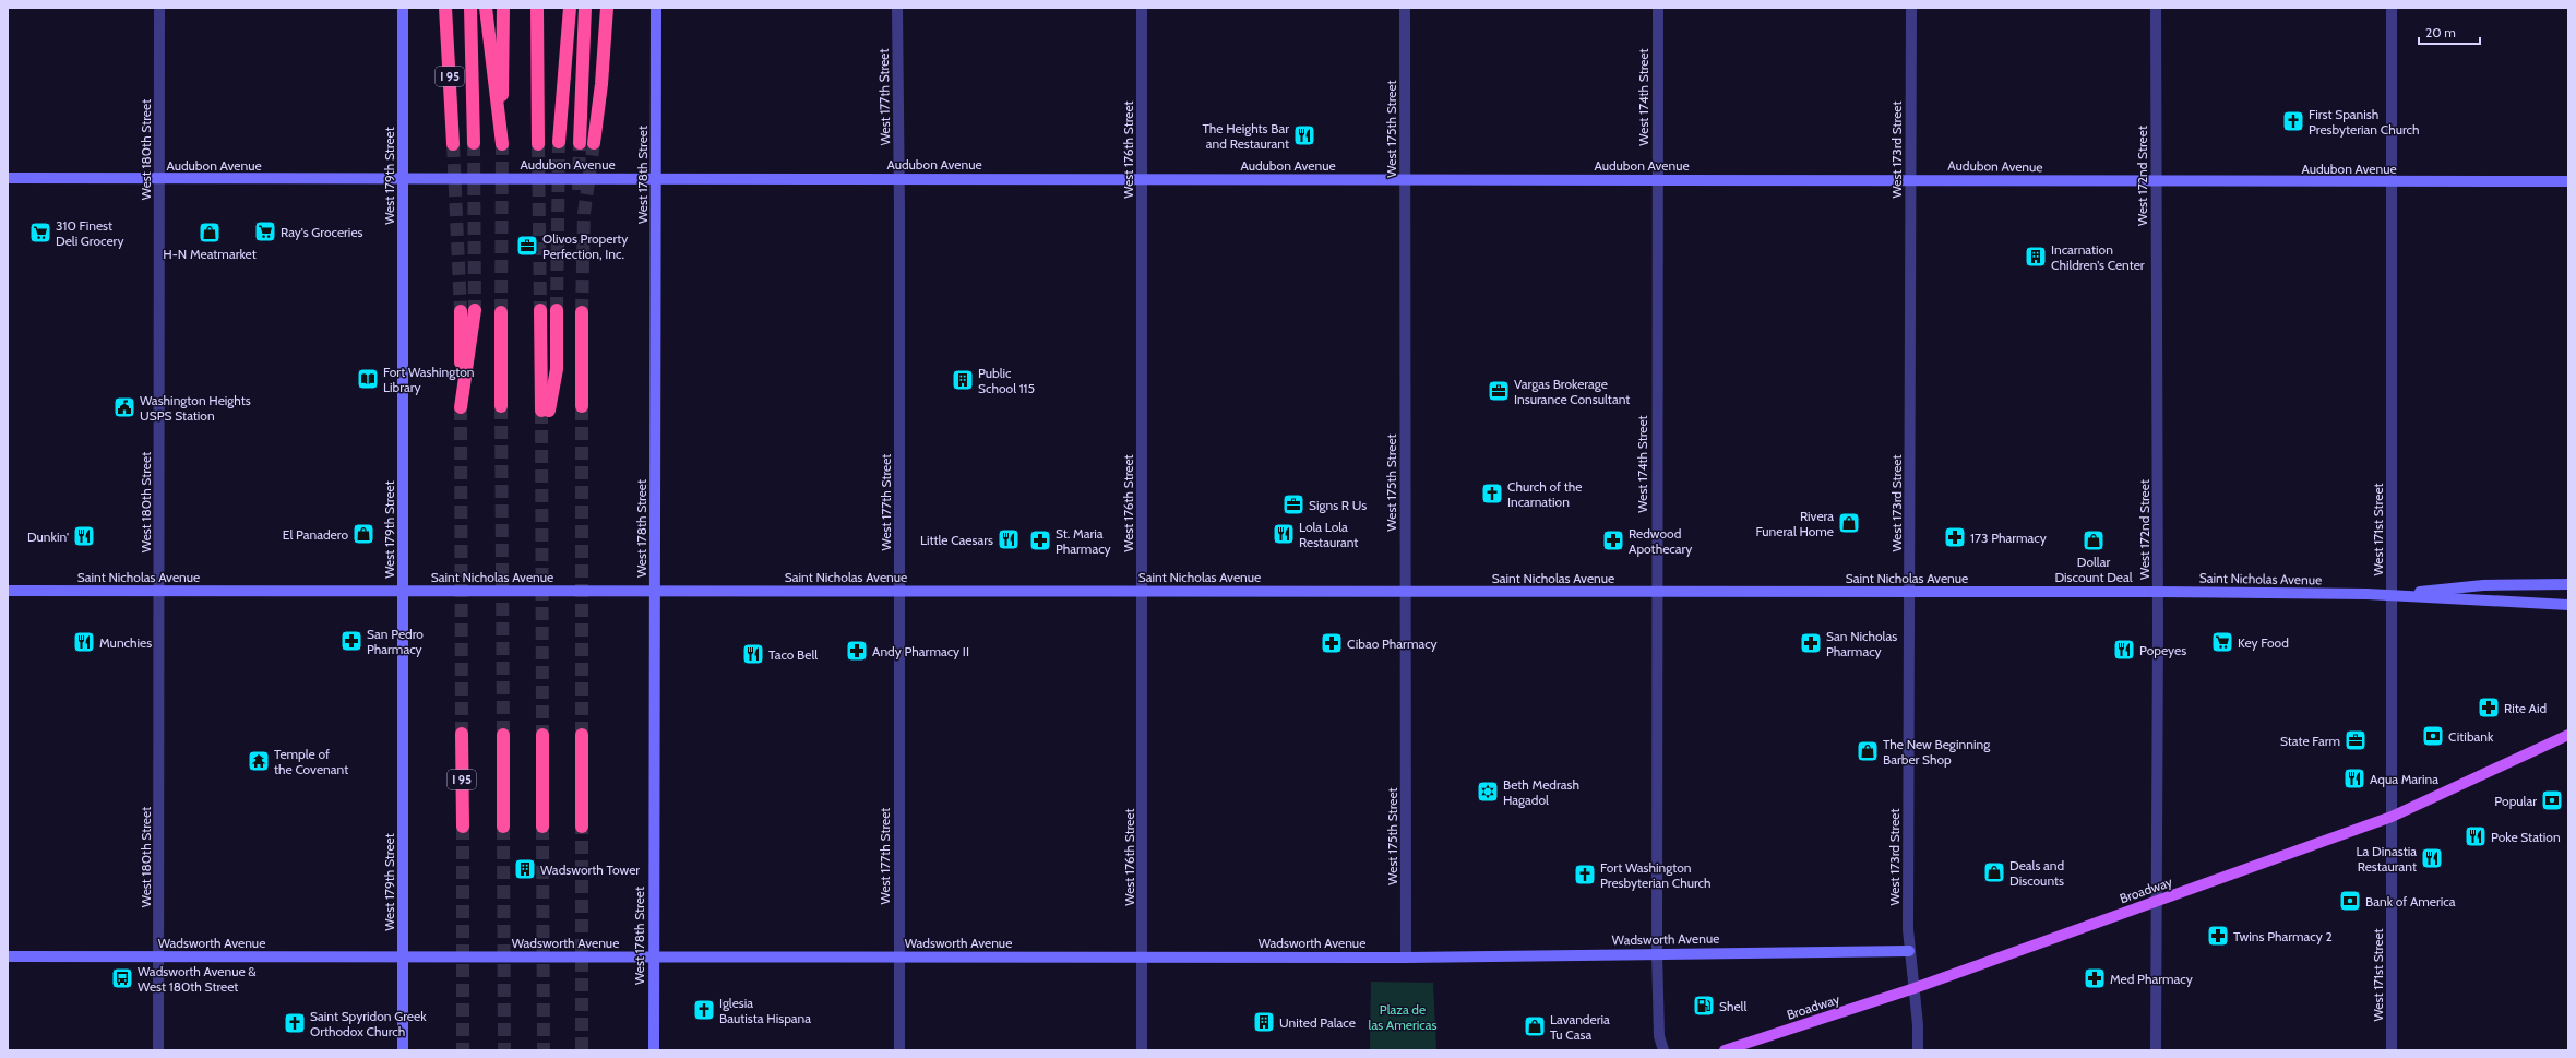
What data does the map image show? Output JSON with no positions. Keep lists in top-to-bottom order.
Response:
{
  "streets": {
    "highway": ["I 95"],
    "main road": [
      "Audubon Avenue",
      "West 178th Street",
      "West 179th Street",
      "Saint Nicholas Avenue",
      "Broadway",
      "Wadsworth Avenue"
    ],
    "street": [
      "West 177th Street",
      "West 174th Street",
      "West 175th Street",
      "West 180th Street",
      "West 176th Street",
      "West 173rd Street",
      "West 172nd Street",
      "West 171st Street"
    ]
  },
  "crossings": [
    ["West 177th Street", "Audubon Avenue"],
    ["West 177th Street", "Saint Nicholas Avenue"],
    ["West 177th Street", "Wadsworth Avenue"],
    ["West 174th Street", "Audubon Avenue"],
    ["West 174th Street", "Saint Nicholas Avenue"],
    ["West 174th Street", "Wadsworth Avenue"],
    ["West 175th Street", "Audubon Avenue"],
    ["West 175th Street", "Saint Nicholas Avenue"],
    ["West 175th Street", "Wadsworth Avenue"],
    ["West 180th Street", "Audubon Avenue"],
    ["West 180th Street", "Saint Nicholas Avenue"],
    ["West 180th Street", "Wadsworth Avenue"],
    ["West 176th Street", "Audubon Avenue"],
    ["West 176th Street", "Saint Nicholas Avenue"],
    ["West 176th Street", "Wadsworth Avenue"],
    ["West 173rd Street", "Audubon Avenue"],
    ["West 173rd Street", "Saint Nicholas Avenue"],
    ["West 173rd Street", "Broadway"],
    ["West 173rd Street", "Wadsworth Avenue"],
    ["Audubon Avenue", "West 178th Street"],
    ["Audubon Avenue", "West 179th Street"],
    ["Audubon Avenue", "West 172nd Street"],
    ["Audubon Avenue", "West 171st Street"],
    ["West 178th Street", "Saint Nicholas Avenue"],
    ["West 178th Street", "Wadsworth Avenue"],
    ["West 179th Street", "Saint Nicholas Avenue"],
    ["West 179th Street", "Wadsworth Avenue"],
    ["West 172nd Street", "Saint Nicholas Avenue"],
    ["West 172nd Street", "Broadway"],
    ["West 171st Street", "Saint Nicholas Avenue"],
    ["West 171st Street", "Broadway"]
  ],
  "parks": ["Plaza de las Americas"],
  "places": {
    "church": [
      "First Spanish Presbyterian Church",
      "Church of the Incarnation",
      "Fort Washington Presbyterian Church",
      "Iglesia Bautista Hispana",
      "Saint Spyridon Greek Orthodox Church"
    ],
    "restaurant": [
      "The Heights Bar and Restaurant",
      "Lola Lola Restaurant",
      "Dunkin'",
      "Little Caesars",
      "Munchies",
      "Popeyes",
      "Taco Bell",
      "Aqua Marina",
      "Poke Station",
      "La Dinastia Restaurant"
    ],
    "supermarket": ["Ray's Groceries", "310 Finest Deli Grocery", "Key Food"],
    "shop": [
      "H-N Meatmarket",
      "Rivera Funeral Home",
      "El Panadero",
      "Dollar Discount Deal",
      "The New Beginning Barber Shop",
      "Deals and Discounts",
      "Lavanderia Tu Casa"
    ],
    "office": [
      "Olivos Property Perfection, Inc.",
      "Vargas Brokerage Insurance Consultant",
      "Signs R Us",
      "State Farm"
    ],
    "building": [
      "Incarnation Children's Center",
      "Public School 115",
      "Wadsworth Tower",
      "United Palace"
    ],
    "library": ["Fort Washington Library"],
    "public building": ["Washington Heights USPS Station"],
    "pharmacy": [
      "173 Pharmacy",
      "St. Maria Pharmacy",
      "Redwood Apothecary",
      "San Pedro Pharmacy",
      "Cibao Pharmacy",
      "San Nicholas Pharmacy",
      "Andy Pharmacy II",
      "Rite Aid",
      "Twins Pharmacy 2",
      "Med Pharmacy"
    ],
    "bank": ["Citibank", "Popular", "Bank of America"],
    "temple": ["Temple of the Covenant"],
    "synagogue": ["Beth Medrash Hagadol"],
    "bus stop": ["Wadsworth Avenue & West 180th Street"],
    "fuel station": ["Shell"]
  },
  "scale_bar": "20 m"
}
